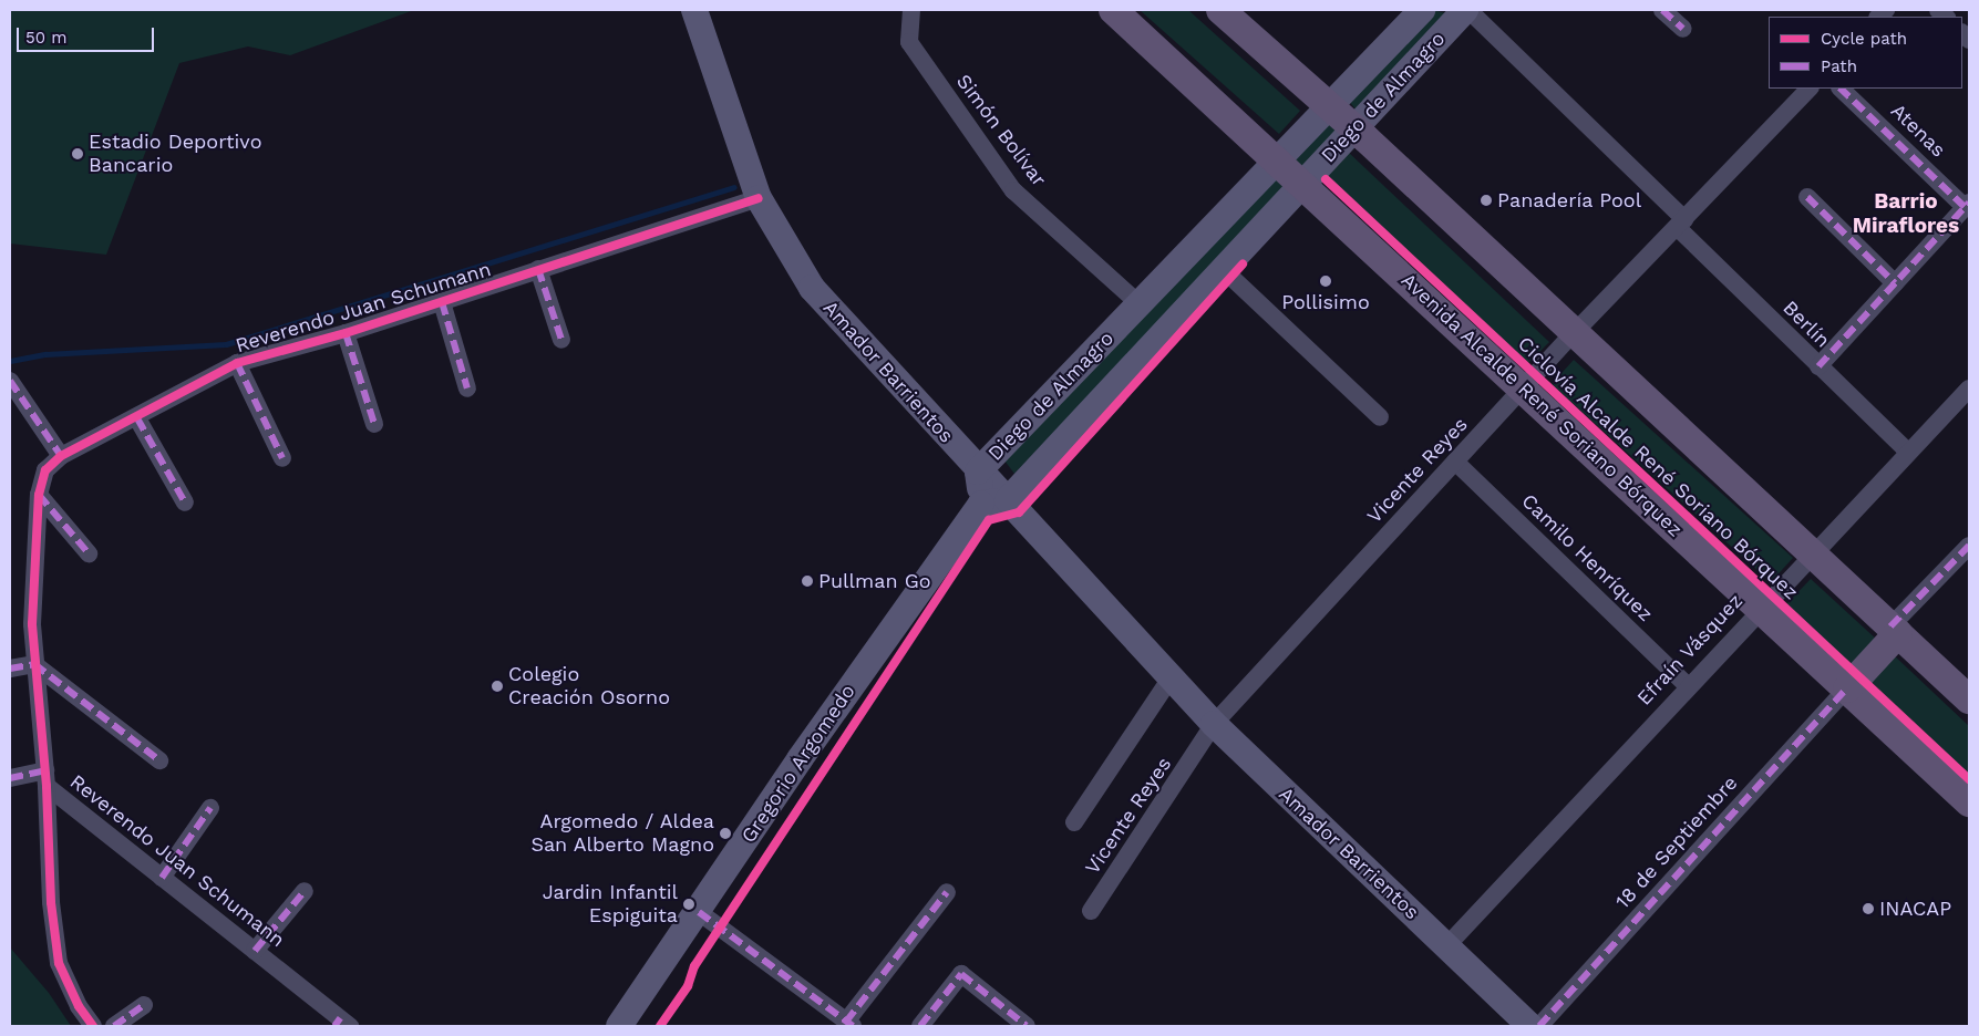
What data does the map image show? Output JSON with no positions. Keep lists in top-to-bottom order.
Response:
{
  "streets": {
    "main road": [
      "Diego de Almagro",
      "Amador Barrientos",
      "Avenida Alcalde René Soriano Bórquez",
      "Gregorio Argomedo"
    ],
    "street": [
      "Simón Bolívar",
      "Atenas",
      "Reverendo Juan Schumann",
      "Berlín",
      "Vicente Reyes",
      "Camilo Henríquez",
      "Efraín Vásquez",
      "18 de Septiembre"
    ],
    "cycle path": ["Ciclovía Alcalde René Soriano Bórquez"]
  },
  "crossings": [
    ["Diego de Almagro", "Simón Bolívar"],
    ["Diego de Almagro", "Berlín"],
    ["Diego de Almagro", "Amador Barrientos"],
    ["Diego de Almagro", "Avenida Alcalde René Soriano Bórquez"],
    ["Diego de Almagro", "Gregorio Argomedo"],
    ["Reverendo Juan Schumann", "Amador Barrientos"],
    ["Berlín", "Vicente Reyes"],
    ["Berlín", "Efraín Vásquez"],
    ["Amador Barrientos", "Vicente Reyes"],
    ["Amador Barrientos", "Efraín Vásquez"],
    ["Avenida Alcalde René Soriano Bórquez", "Vicente Reyes"],
    ["Avenida Alcalde René Soriano Bórquez", "Efraín Vásquez"],
    ["Avenida Alcalde René Soriano Bórquez", "18 de Septiembre"],
    ["Vicente Reyes", "Camilo Henríquez"],
    ["Camilo Henríquez", "Efraín Vásquez"]
  ],
  "districts": ["Barrio Miraflores"],
  "places": [
    "Estadio Deportivo Bancario",
    "Panadería Pool",
    "Pollisimo",
    "Pullman Go",
    "Colegio Creación Osorno",
    "Argomedo / Aldea San Alberto Magno",
    "Jardin Infantil Espiguita",
    "INACAP"
  ],
  "legend": ["Cycle path", "Path"],
  "scale_bar": "50 m"
}
